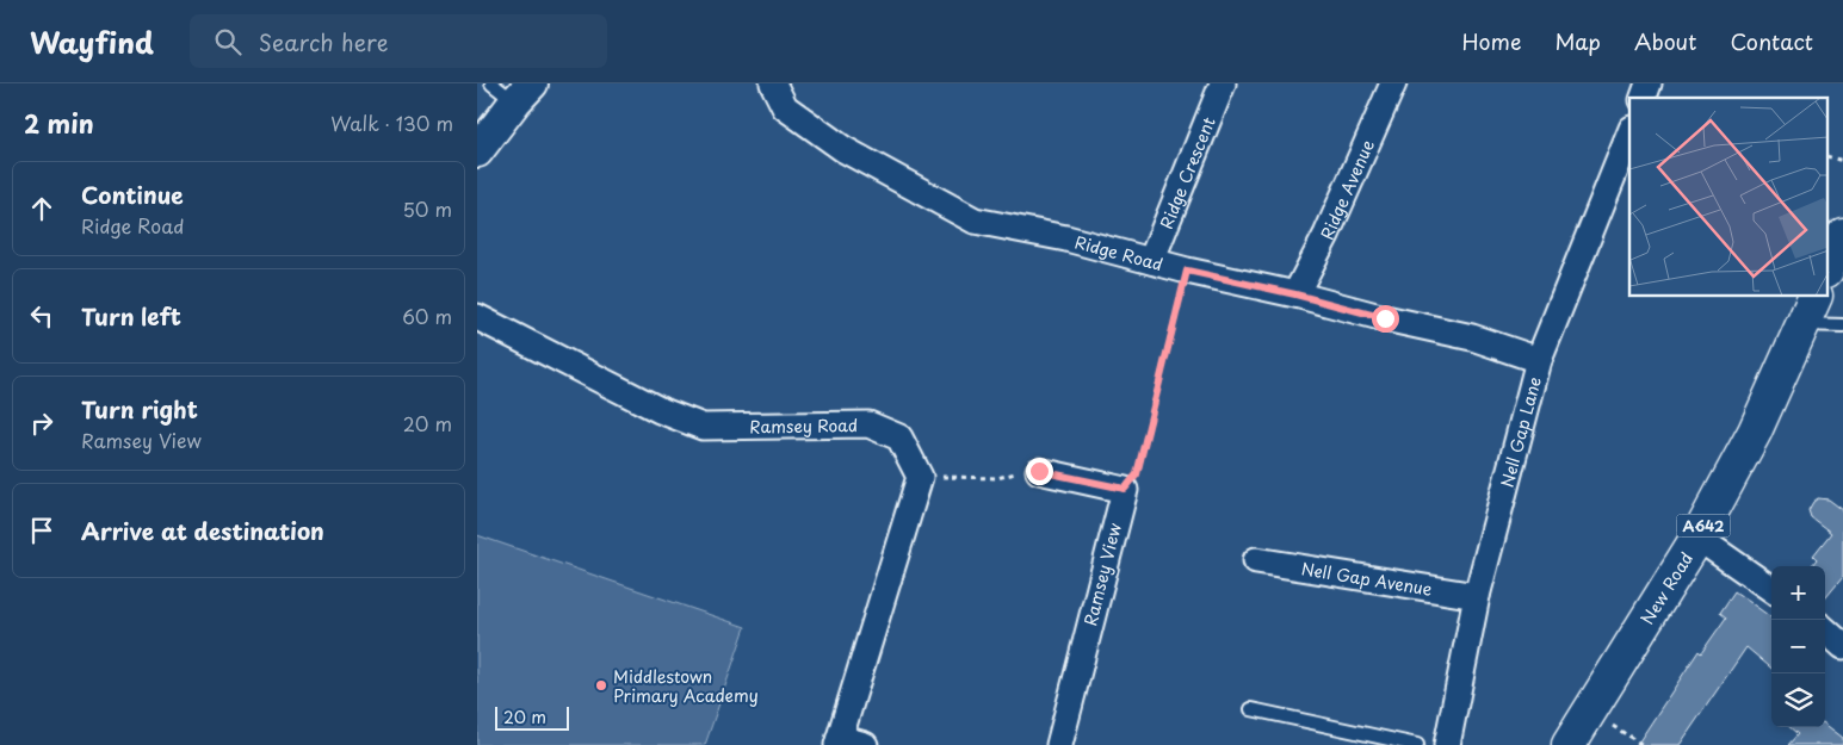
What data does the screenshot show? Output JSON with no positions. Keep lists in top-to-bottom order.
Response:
{
  "streets": {
    "highway": ["A642", "New Road"],
    "street": [
      "Ridge Crescent",
      "Ridge Avenue",
      "Ridge Road",
      "Ramsey Road",
      "Nell Gap Lane",
      "Ramsey View",
      "Nell Gap Avenue"
    ]
  },
  "crossings": [
    ["Ridge Crescent", "Ridge Road"],
    ["Ridge Avenue", "Ridge Road"],
    ["Ridge Road", "Nell Gap Lane"],
    ["Nell Gap Lane", "Nell Gap Avenue"]
  ],
  "places": ["Middlestown Primary Academy"],
  "scale_bar": "20 m",
  "page": {
    "header": "Wayfind",
    "search": "Search here",
    "nav": [
      "Home",
      "Map",
      "About",
      "Contact"
    ],
    "heading": ["2 min", "Walk · 130 m"],
    "list": [
      ["Continue", "Ridge Road", "50 m"],
      ["Turn left", "60 m"],
      ["Turn right", "Ramsey View", "20 m"],
      "Arrive at destination"
    ],
    "map_buttons": ["+", "−"],
    "scale": "20 m"
  }
}
